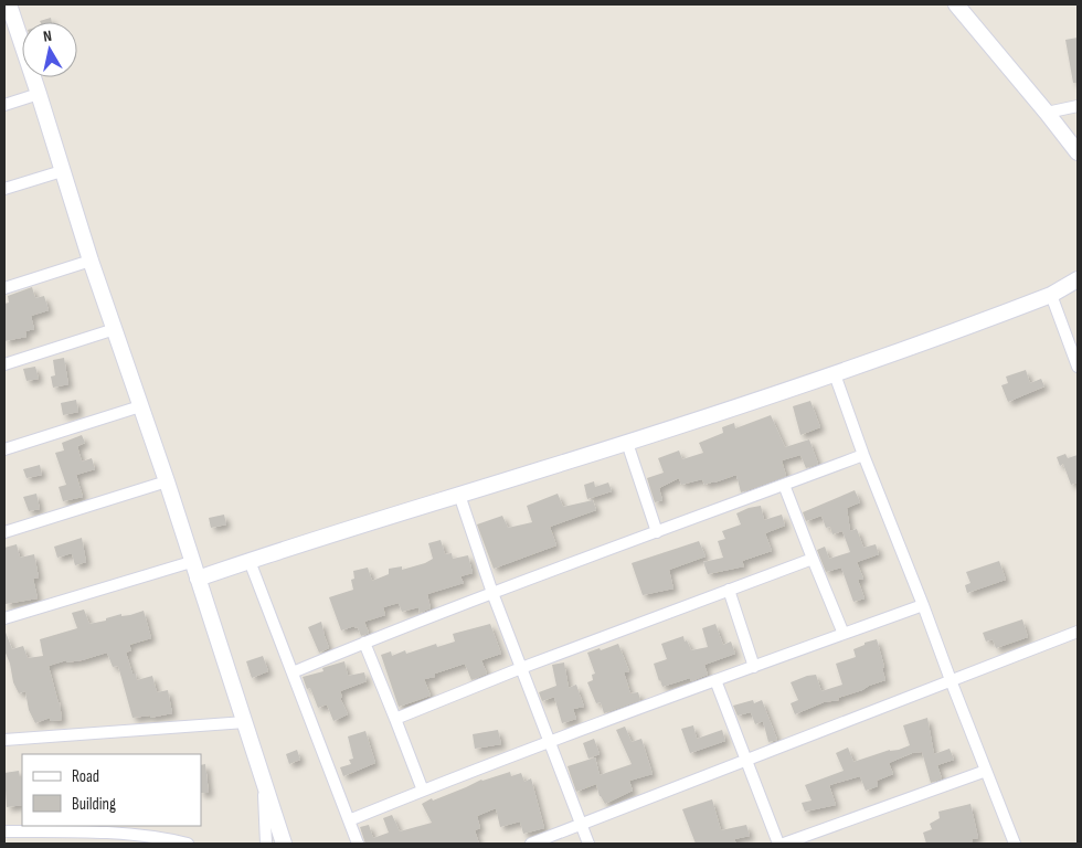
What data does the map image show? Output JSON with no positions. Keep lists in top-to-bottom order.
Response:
{
  "legend": ["Road", "Building"],
  "north": "top"
}
